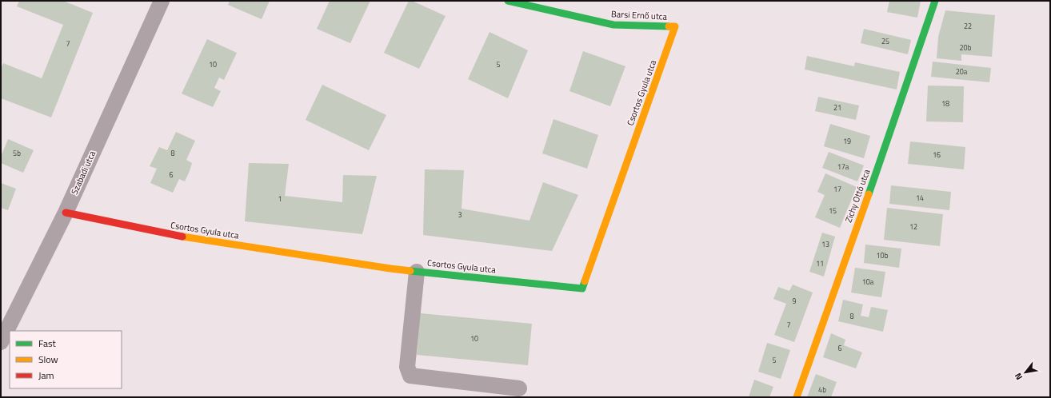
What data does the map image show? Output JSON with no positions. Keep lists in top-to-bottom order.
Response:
{
  "streets": {
    "street": [
      "Barsi Ernő utca",
      "Csortos Gyula utca",
      "Szabadi utca",
      "Zichy Ottó utca"
    ]
  },
  "crossings": [
    ["Barsi Ernő utca", "Csortos Gyula utca"],
    ["Csortos Gyula utca", "Szabadi utca"]
  ],
  "house_numbers": [
    "22",
    "25",
    "7",
    "20b",
    "10",
    "5",
    "20a",
    "18",
    "21",
    "19",
    "5b",
    "8",
    "16",
    "17a",
    "6",
    "17",
    "14",
    "1",
    "15",
    "3",
    "12",
    "13",
    "10b",
    "11",
    "10a",
    "9",
    "8",
    "7",
    "10",
    "6",
    "5",
    "4b"
  ],
  "legend": ["Fast", "Slow", "Jam"],
  "north": "bottom left"
}
